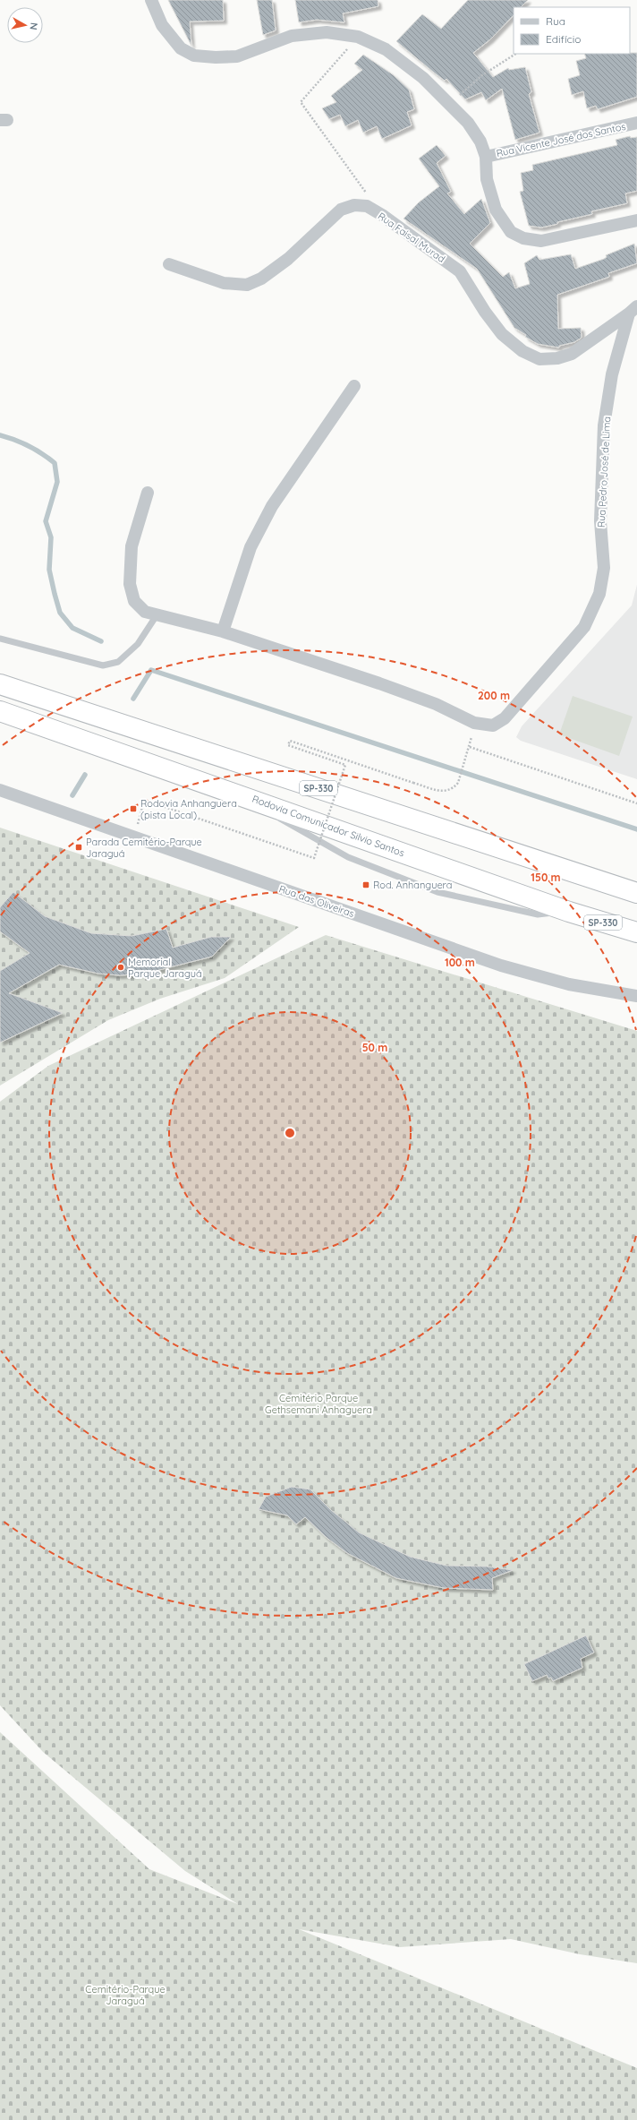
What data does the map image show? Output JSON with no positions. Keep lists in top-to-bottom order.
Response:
{
  "streets": {
    "highway": ["SP-330", "Rodovia Comunicador Silvio Santos"],
    "street": [
      "Rua Vicente José dos Santos",
      "Rua Faisal Murad",
      "Rua Pedro José de Lima",
      "Rua das Oliveiras"
    ]
  },
  "crossings": [
    ["Rua Faisal Murad", "Rua Pedro José de Lima"]
  ],
  "parks": ["Cemitério Parque Gethsemani Anhaguera", "Cemitério-Parque Jaraguá"],
  "places": {
    "transit": ["Rodovia Anhanguera (pista Local)", "Parada Cemitério-Parque Jaraguá", "Rod. Anhanguera"],
    "other": ["Memorial Parque Jaraguá"]
  },
  "legend": ["Rua", "Edifício"],
  "north": "right",
  "rings": [
    "200 m",
    "150 m",
    "100 m",
    "50 m"
  ]
}
